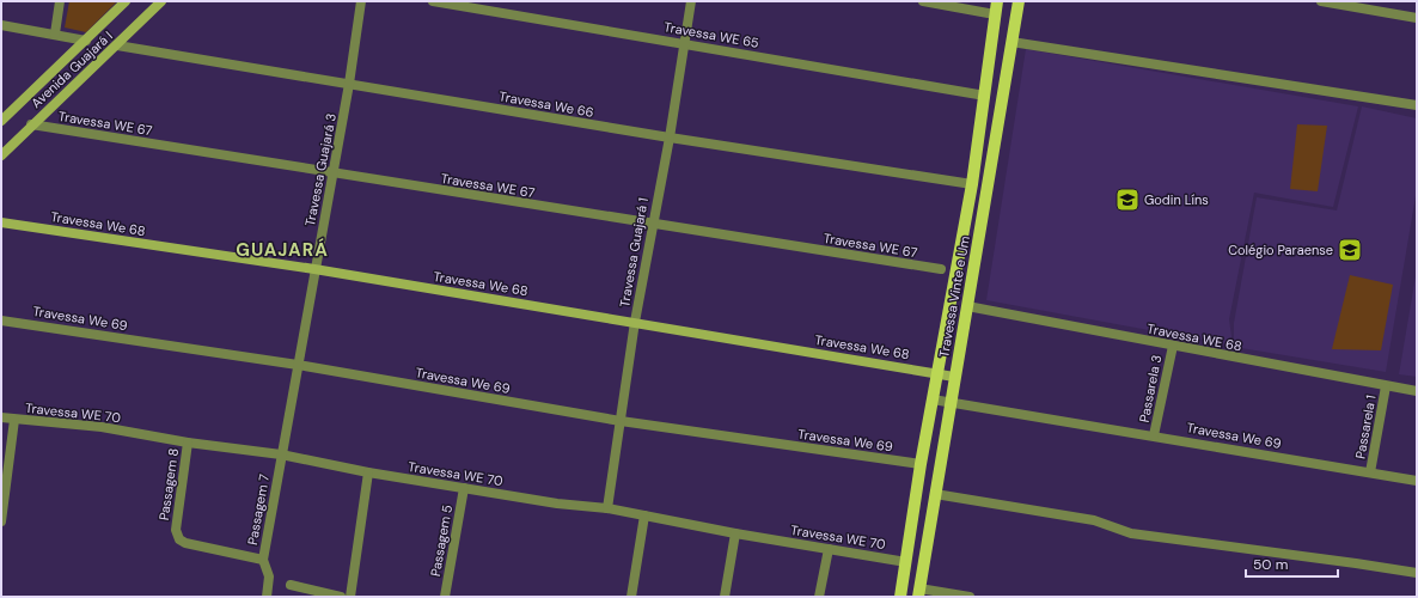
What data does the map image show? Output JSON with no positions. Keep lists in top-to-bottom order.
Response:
{
  "streets": {
    "main road": ["Travessa Vinte e Um"],
    "street": [
      "Travessa WE 65",
      "Avenida Guajará I",
      "Travessa We 66",
      "Travessa WE 67",
      "Travessa Guajará 3",
      "Travessa We 68",
      "Travessa Guajará 1",
      "Travessa We 69",
      "Travessa WE 68",
      "Passarela 3",
      "Travessa WE 70",
      "Passarela 1",
      "Passagem 8",
      "Passagem 7",
      "Passagem 5"
    ]
  },
  "crossings": [
    ["Travessa WE 65", "Travessa Guajará 1"],
    ["Travessa WE 65", "Travessa Vinte e Um"],
    ["Avenida Guajará I", "Travessa We 66"],
    ["Avenida Guajará I", "Travessa WE 67"],
    ["Travessa We 66", "Travessa Guajará 3"],
    ["Travessa We 66", "Travessa Guajará 1"],
    ["Travessa We 66", "Travessa Vinte e Um"],
    ["Travessa WE 67", "Travessa Guajará 3"],
    ["Travessa WE 67", "Travessa Guajará 1"],
    ["Travessa Guajará 3", "Travessa We 68"],
    ["Travessa Guajará 3", "Travessa We 69"],
    ["Travessa Guajará 3", "Travessa WE 70"],
    ["Travessa Guajará 3", "Passagem 7"],
    ["Travessa We 68", "Travessa Guajará 1"],
    ["Travessa We 68", "Travessa Vinte e Um"],
    ["Travessa Guajará 1", "Travessa We 69"],
    ["Travessa Guajará 1", "Travessa WE 70"],
    ["Travessa Vinte e Um", "Travessa We 69"],
    ["Travessa Vinte e Um", "Travessa WE 68"],
    ["Travessa Vinte e Um", "Travessa WE 70"],
    ["Travessa We 69", "Passarela 3"],
    ["Travessa We 69", "Passarela 1"],
    ["Travessa WE 68", "Passarela 3"],
    ["Travessa WE 68", "Passarela 1"],
    ["Travessa WE 70", "Passagem 8"],
    ["Travessa WE 70", "Passagem 7"],
    ["Travessa WE 70", "Passagem 5"],
    ["Passagem 8", "Passagem 7"]
  ],
  "districts": ["GUAJARÁ"],
  "places": {
    "school or university": ["Godin Líns", "Colégio Paraense"]
  },
  "scale_bar": "50 m"
}
